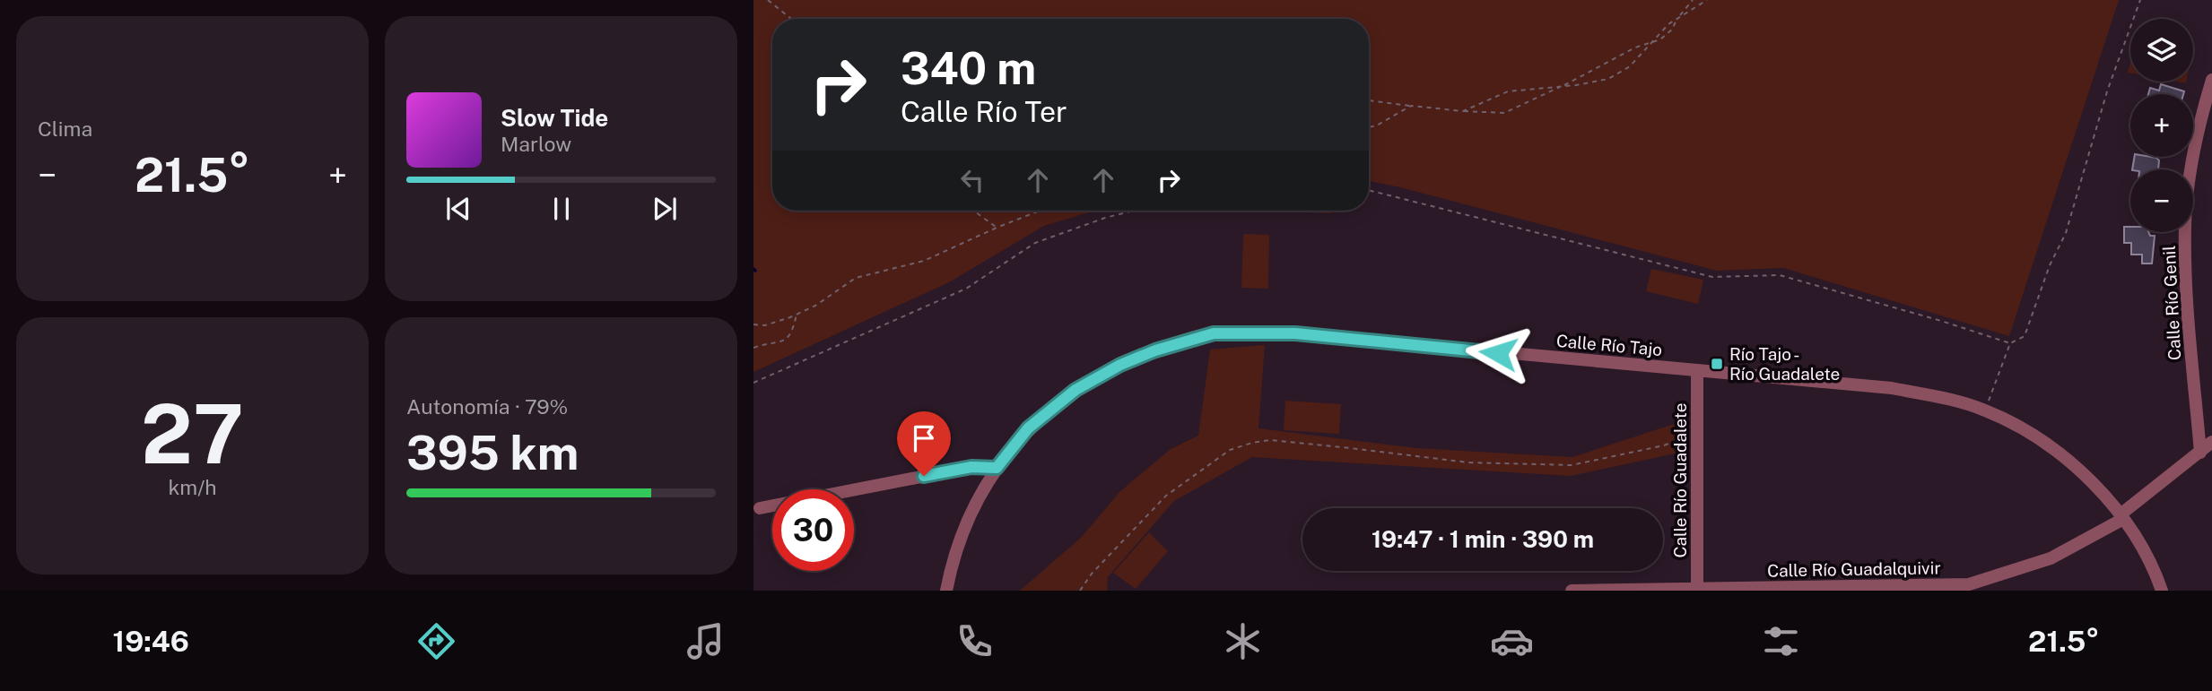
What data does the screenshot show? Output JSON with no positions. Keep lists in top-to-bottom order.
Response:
{
  "streets": {
    "street": [
      "Calle Río Genil",
      "Calle Río Tajo",
      "Calle Río Guadalete",
      "Calle Río Guadalquivir"
    ]
  },
  "crossings": [
    ["Calle Río Genil", "Calle Río Guadalquivir"],
    ["Calle Río Tajo", "Calle Río Guadalete"],
    ["Calle Río Tajo", "Calle Río Guadalquivir"],
    ["Calle Río Guadalete", "Calle Río Guadalquivir"]
  ],
  "places": {
    "transit": ["Río Tajo - Río Guadalete"]
  },
  "page": {
    "tile": [
      "Clima",
      ["27", "km/h"],
      ["Autonomía · 79%", "395 km"]
    ],
    "map_buttons": ["+", "−"],
    "turn": ["340 m", "Calle Río Ter"],
    "song": ["Slow Tide", "Marlow"],
    "heat": ["−", "21.5°", "+"],
    "limit": "30",
    "trip": "19:47 · 1 min · 390 m",
    "tabs": ["19:46", "21.5°"]
  }
}
